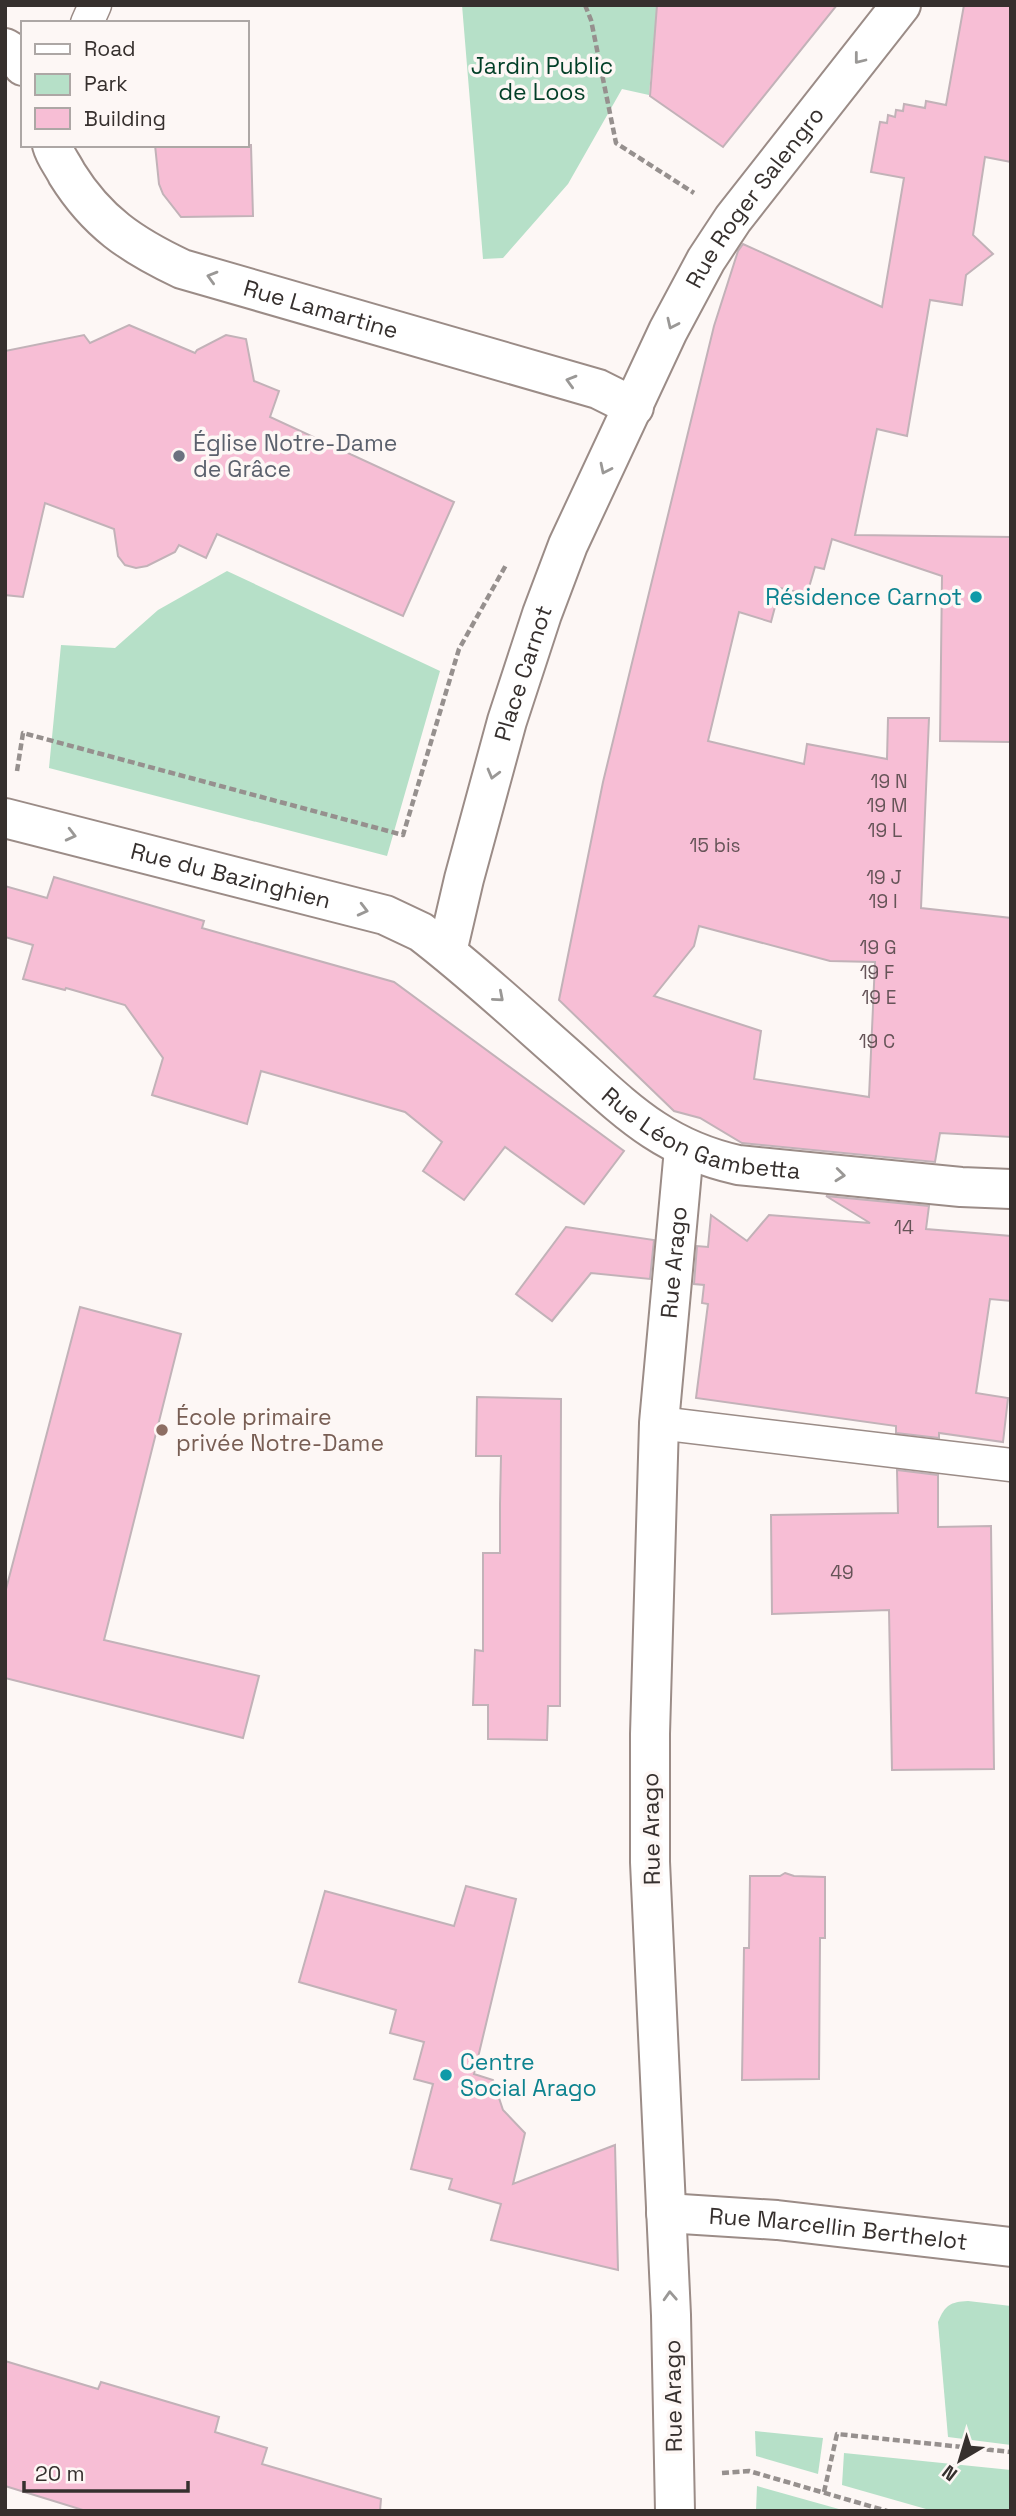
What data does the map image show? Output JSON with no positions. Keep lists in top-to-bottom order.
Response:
{
  "streets": {
    "street": [
      "Rue Roger Salengro",
      "Rue Lamartine",
      "Place Carnot",
      "Rue du Bazinghien",
      "Rue Léon Gambetta",
      "Rue Arago",
      "Rue Marcellin Berthelot"
    ]
  },
  "crossings": [
    ["Rue Roger Salengro", "Rue Lamartine"],
    ["Rue Roger Salengro", "Place Carnot"],
    ["Rue Lamartine", "Place Carnot"],
    ["Place Carnot", "Rue du Bazinghien"],
    ["Place Carnot", "Rue Léon Gambetta"],
    ["Rue du Bazinghien", "Rue Léon Gambetta"],
    ["Rue Léon Gambetta", "Rue Arago"],
    ["Rue Arago", "Rue Marcellin Berthelot"]
  ],
  "one_way": [
    "Rue Roger Salengro",
    "Rue Lamartine",
    "Place Carnot",
    "Rue du Bazinghien",
    "Rue Léon Gambetta"
  ],
  "parks": ["Jardin Public de Loos"],
  "places": [
    "Église Notre-Dame de Grâce",
    "Résidence Carnot",
    "École primaire privée Notre-Dame",
    "Centre Social Arago"
  ],
  "house_numbers": [
    "19 N",
    "19 M",
    "19 L",
    "15 bis",
    "19 J",
    "19 I",
    "19 G",
    "19 F",
    "19 E",
    "19 C",
    "14",
    "49"
  ],
  "legend": ["Road", "Park", "Building"],
  "scale_bar": "20 m",
  "north": "bottom left"
}
